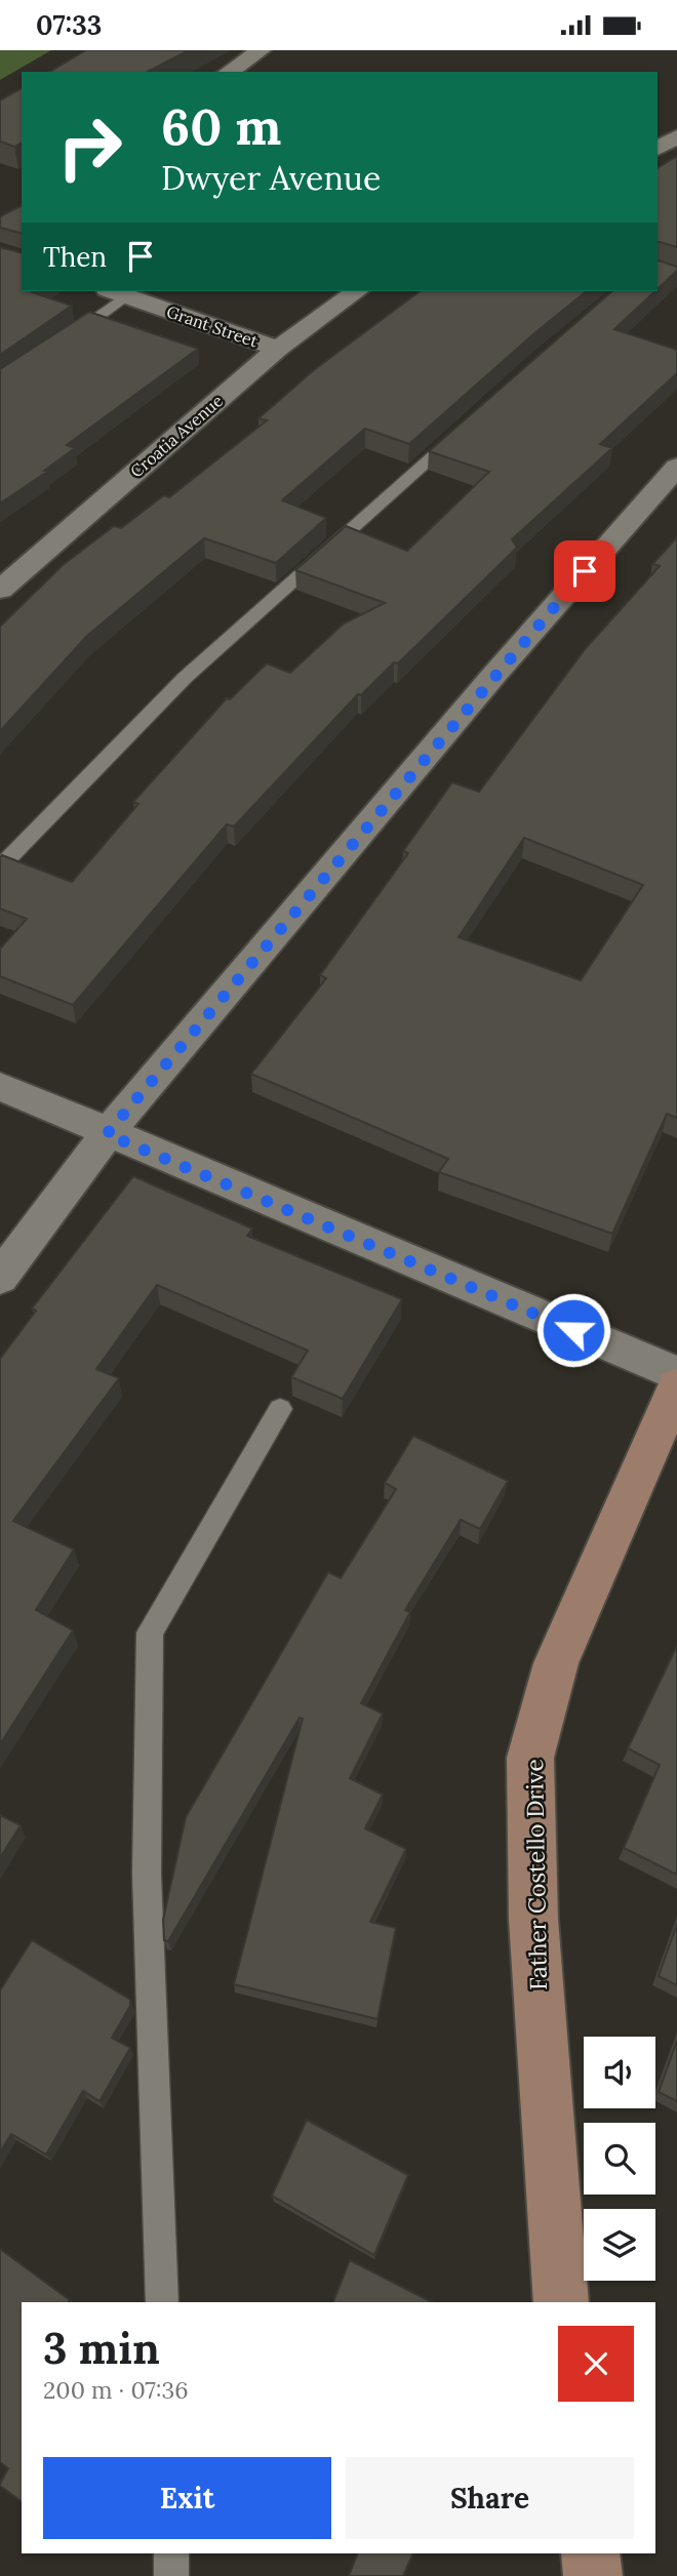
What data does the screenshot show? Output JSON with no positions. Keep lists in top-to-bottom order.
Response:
{
  "streets": {
    "street": ["Grant Street", "Croatia Avenue", "Father Costello Drive"]
  },
  "crossings": [
    ["Grant Street", "Croatia Avenue"]
  ],
  "page": {
    "status": "07:33",
    "turn": ["60 m", "Dwyer Avenue"],
    "then": "Then",
    "heading": ["3 min", "200 m · 07:36"],
    "buttons": ["Exit", "Share"]
  }
}
